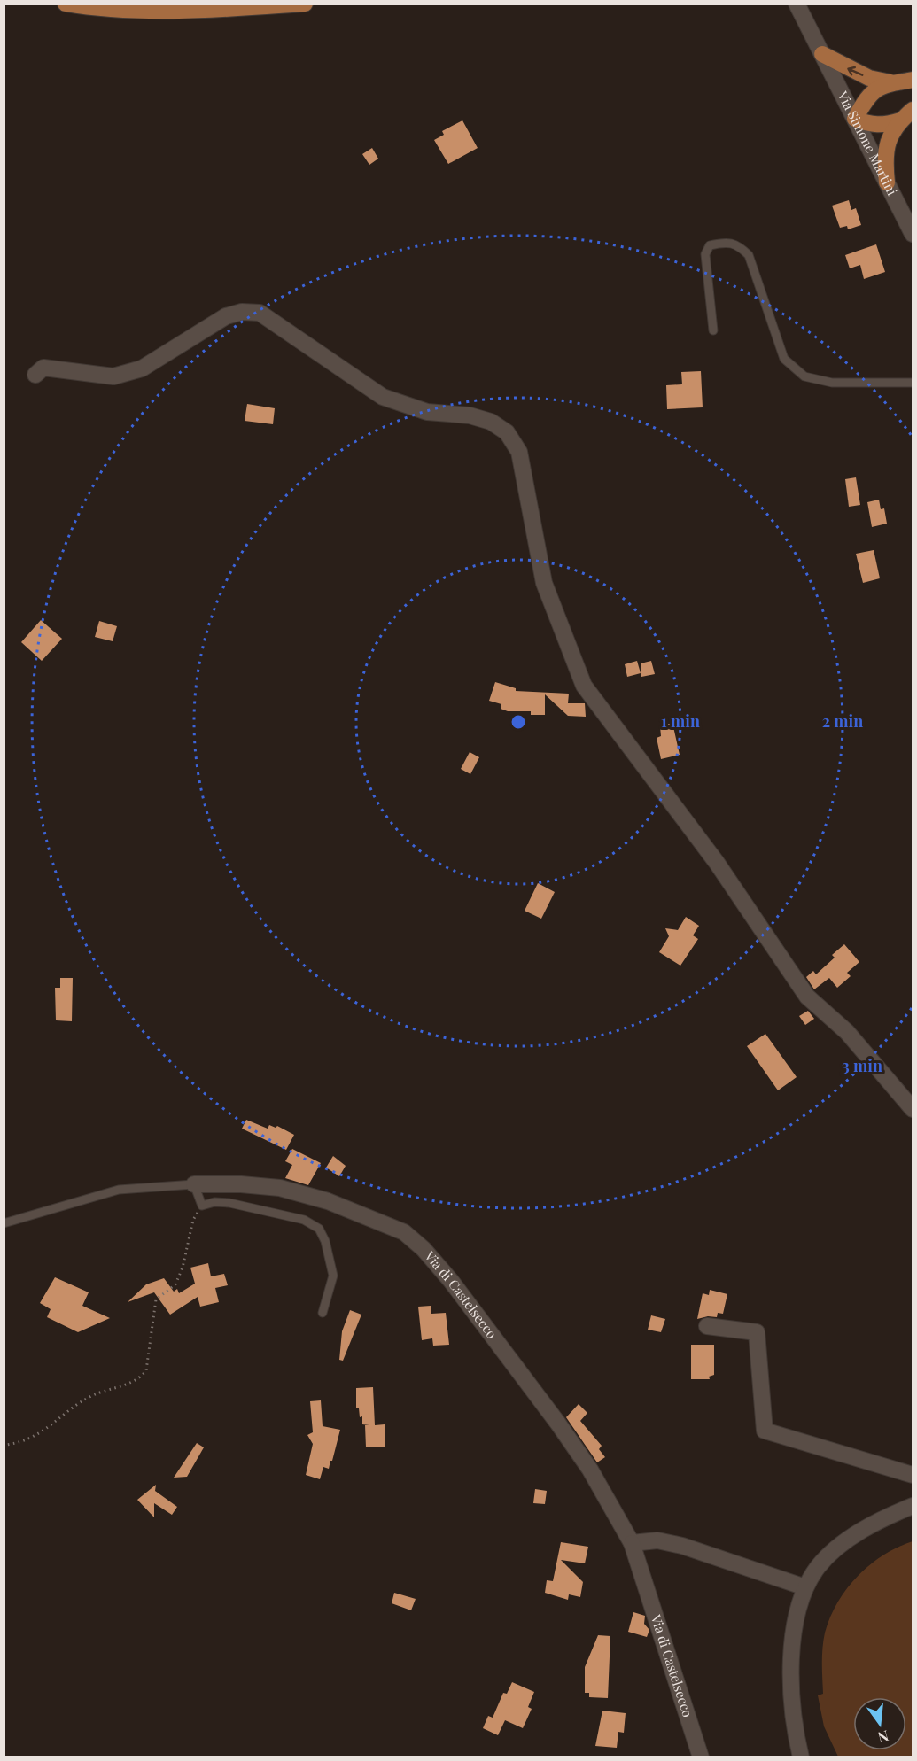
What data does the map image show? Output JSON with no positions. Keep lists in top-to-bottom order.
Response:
{
  "streets": {
    "street": ["Via Simone Martini", "Via di Castelsecco"]
  },
  "north": "bottom",
  "rings": ["1 min", "2 min", "3 min"]
}
